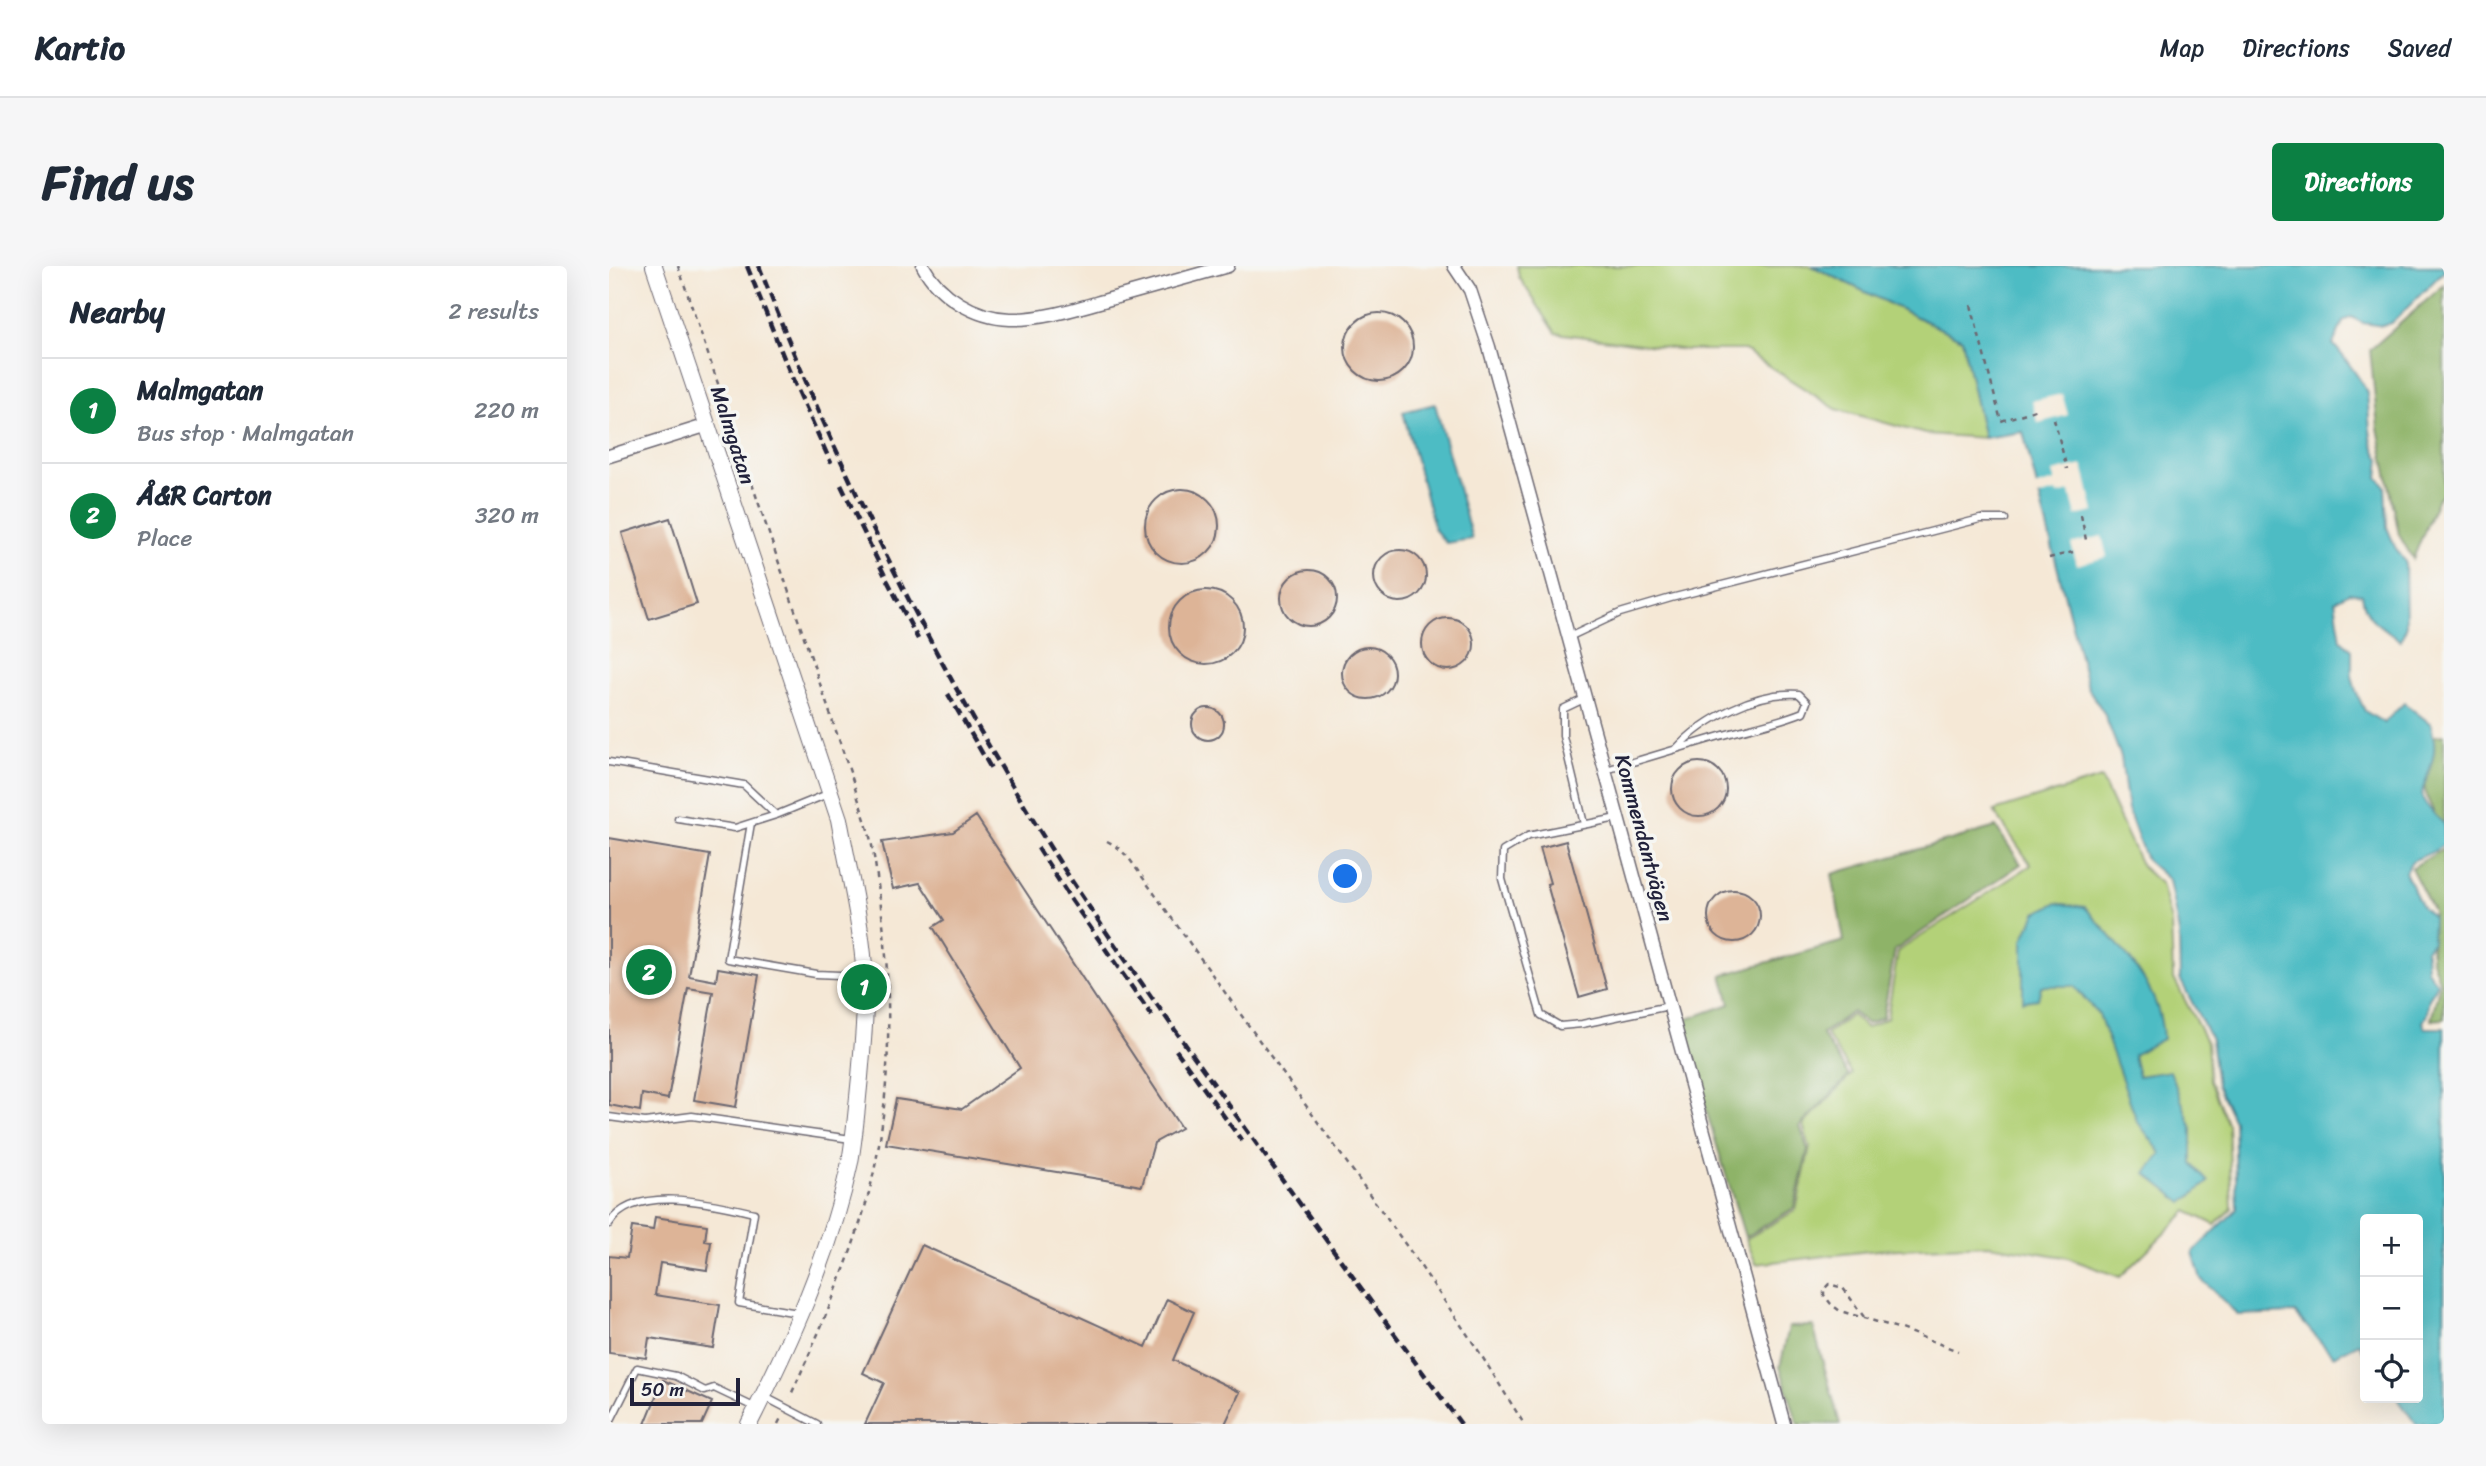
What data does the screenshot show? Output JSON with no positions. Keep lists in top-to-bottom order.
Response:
{
  "streets": {
    "street": ["Malmgatan", "Kommendantvägen"]
  },
  "scale_bar": "50 m",
  "page": {
    "header": "Kartio",
    "nav": ["Map", "Directions", "Saved"],
    "title": "Find us",
    "buttons": "Directions",
    "heading": ["Nearby", "2 results"],
    "list": [
      {
        "mark": "1",
        "name": "Malmgatan",
        "note": "Bus stop · Malmgatan",
        "value": "220 m"
      },
      {
        "mark": "2",
        "name": "Å&R Carton",
        "note": "Place",
        "value": "320 m"
      }
    ],
    "pins": ["2", "1"],
    "map_buttons": ["+", "−"],
    "scale": "50 m"
  }
}
